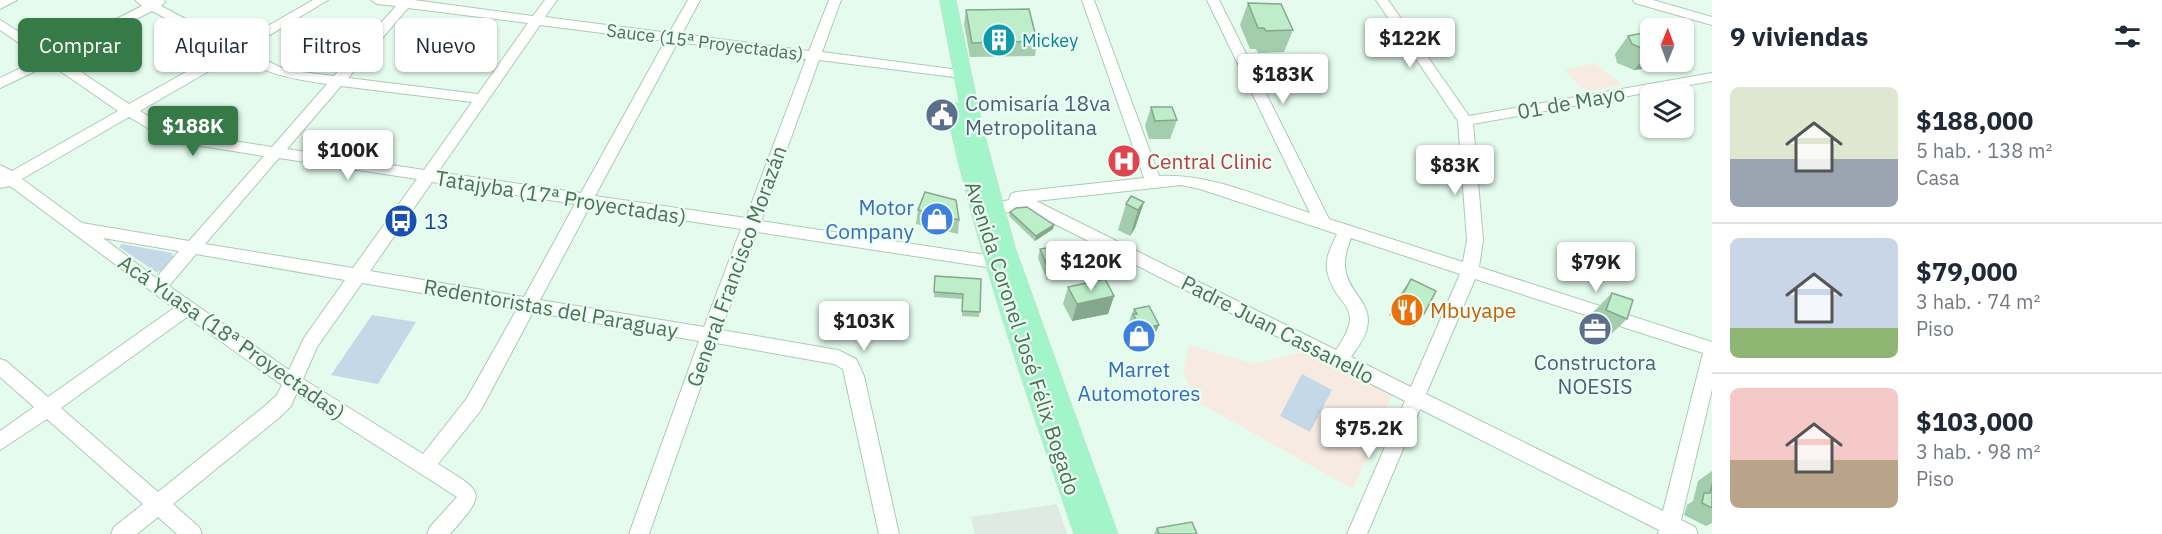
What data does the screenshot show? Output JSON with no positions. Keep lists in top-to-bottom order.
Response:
{
  "streets": {
    "main road": ["Avenida Coronel José Félix Bogado"],
    "street": [
      "Sauce (15ª Proyectadas)",
      "01 de Mayo",
      "Tatajyba (17ª Proyectadas)",
      "General Francisco Morazán",
      "Redentoristas del Paraguay",
      "Padre Juan Cassanello",
      "Acá Yuasa (18ª Proyectadas)"
    ]
  },
  "crossings": [
    ["Sauce (15ª Proyectadas)", "General Francisco Morazán"],
    ["Sauce (15ª Proyectadas)", "Avenida Coronel José Félix Bogado"],
    ["Tatajyba (17ª Proyectadas)", "General Francisco Morazán"],
    ["Tatajyba (17ª Proyectadas)", "Avenida Coronel José Félix Bogado"],
    ["General Francisco Morazán", "Redentoristas del Paraguay"],
    ["Redentoristas del Paraguay", "Acá Yuasa (18ª Proyectadas)"],
    ["Padre Juan Cassanello", "Avenida Coronel José Félix Bogado"]
  ],
  "places": {
    "building": ["Mickey"],
    "public building": ["Comisaría 18va Metropolitana"],
    "hospital": ["Central Clinic"],
    "shop": ["Motor Company", "Marret Automotores"],
    "bus stop": ["13"],
    "restaurant": ["Mbuyape"],
    "office": ["Constructora NOESIS"]
  },
  "north": "top",
  "page": {
    "heading": "9 viviendas",
    "price": [
      "$122K",
      "$183K",
      "$188K",
      "$100K",
      "$83K",
      "$120K",
      "$79K",
      "$103K",
      "$75.2K"
    ],
    "chip": [
      "Comprar",
      "Alquilar",
      "Filtros",
      "Nuevo"
    ],
    "list": [
      {
        "name": "$188,000",
        "note": "5 hab. · 138 m² · Casa"
      },
      {
        "name": "$79,000",
        "note": "3 hab. · 74 m² · Piso"
      },
      {
        "name": "$103,000",
        "note": "3 hab. · 98 m² · Piso"
      }
    ]
  }
}
